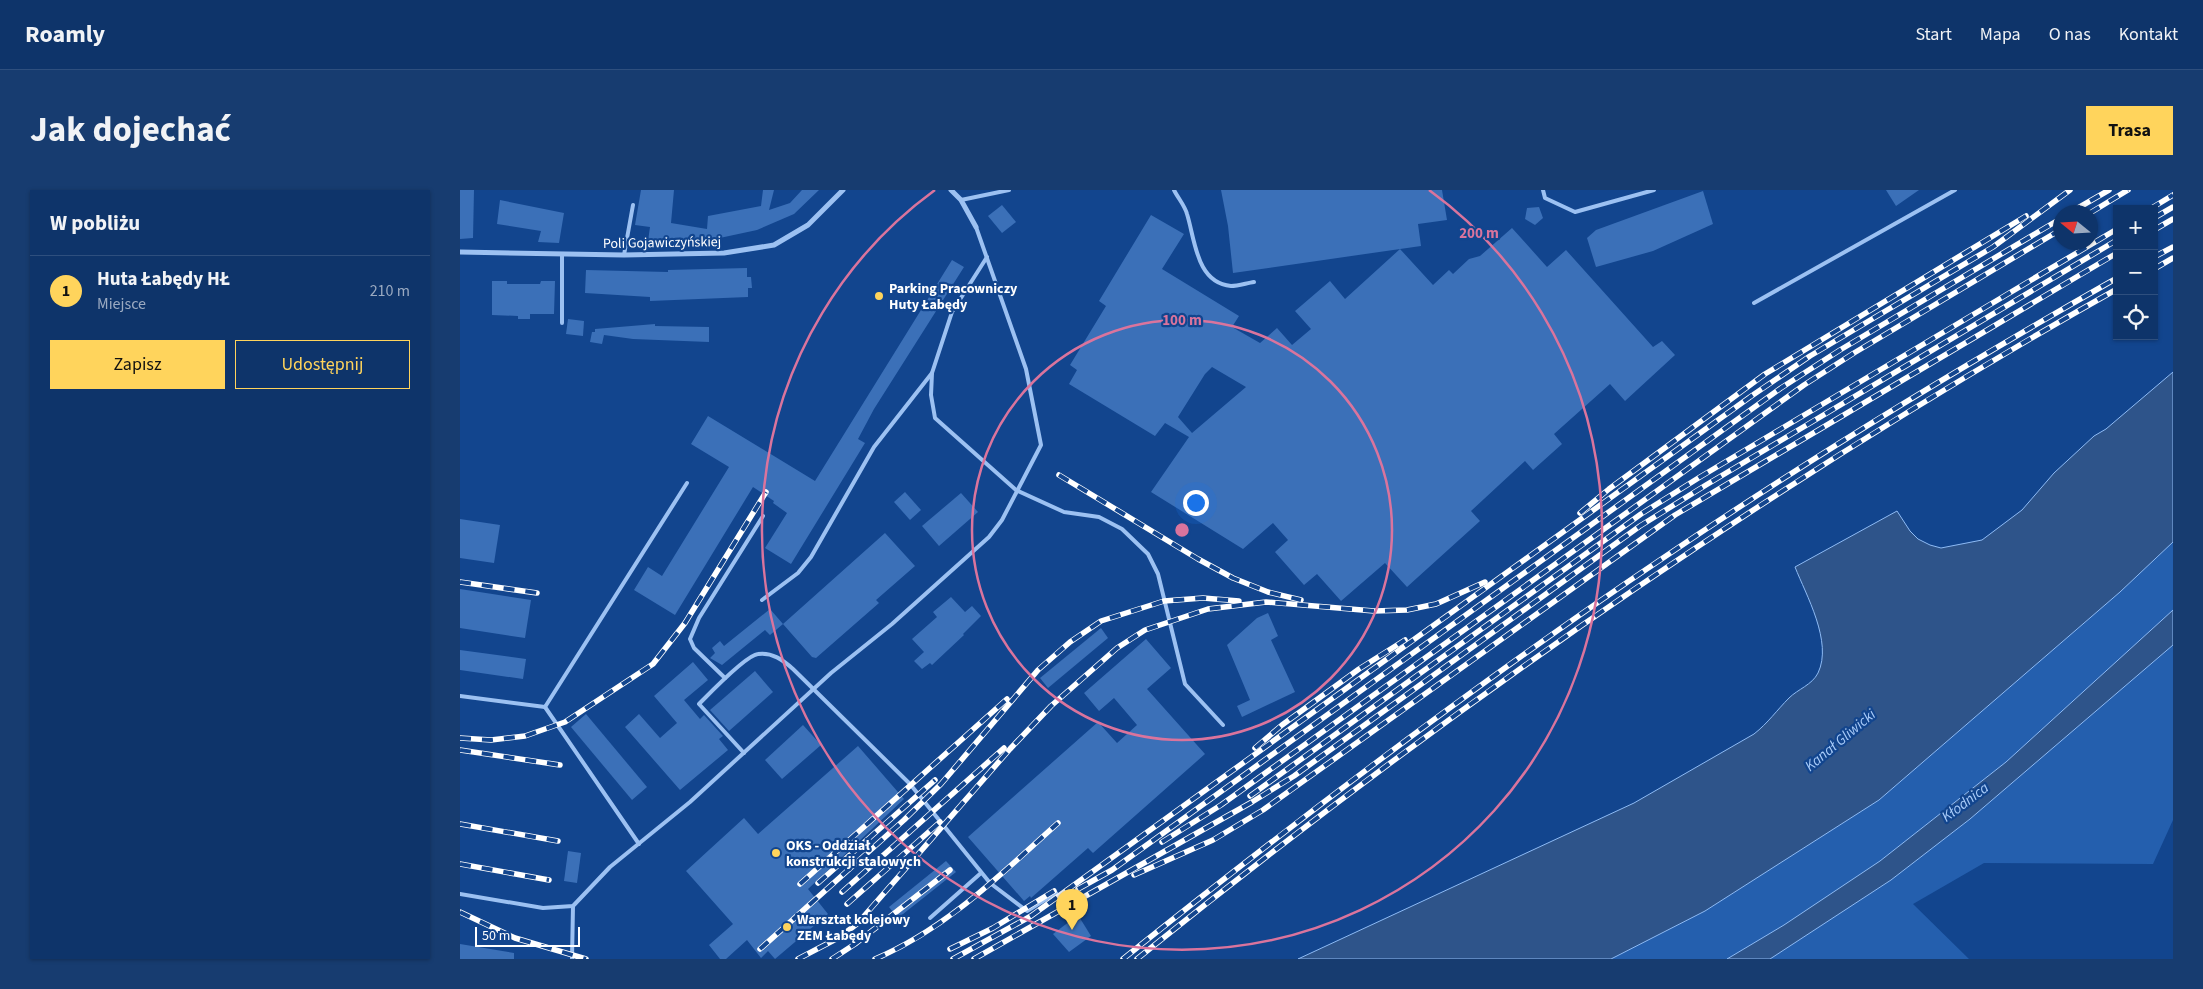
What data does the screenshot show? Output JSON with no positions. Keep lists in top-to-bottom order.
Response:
{
  "streets": {
    "street": ["Poli Gojawiczyńskiej"]
  },
  "water": ["Kanał Gliwicki", "Kłodnica"],
  "places": ["Parking Pracowniczy Huty Łabędy", "OKS - Oddział konstrukcji stalowych", "Warsztat kolejowy ZEM Łabędy"],
  "scale_bar": "50 m",
  "north": "left",
  "page": {
    "header": "Roamly",
    "nav": [
      "Start",
      "Mapa",
      "O nas",
      "Kontakt"
    ],
    "title": "Jak dojechać",
    "buttons": [
      "Trasa",
      ["Zapisz", "Udostępnij"]
    ],
    "heading": "W pobliżu",
    "map_buttons": ["+", "−"],
    "list": [
      {
        "mark": "1",
        "name": "Huta Łabędy HŁ",
        "note": "Miejsce",
        "value": "210 m"
      }
    ],
    "pins": "1",
    "scale": "50 m"
  },
  "rings": ["200 m", "100 m"]
}
